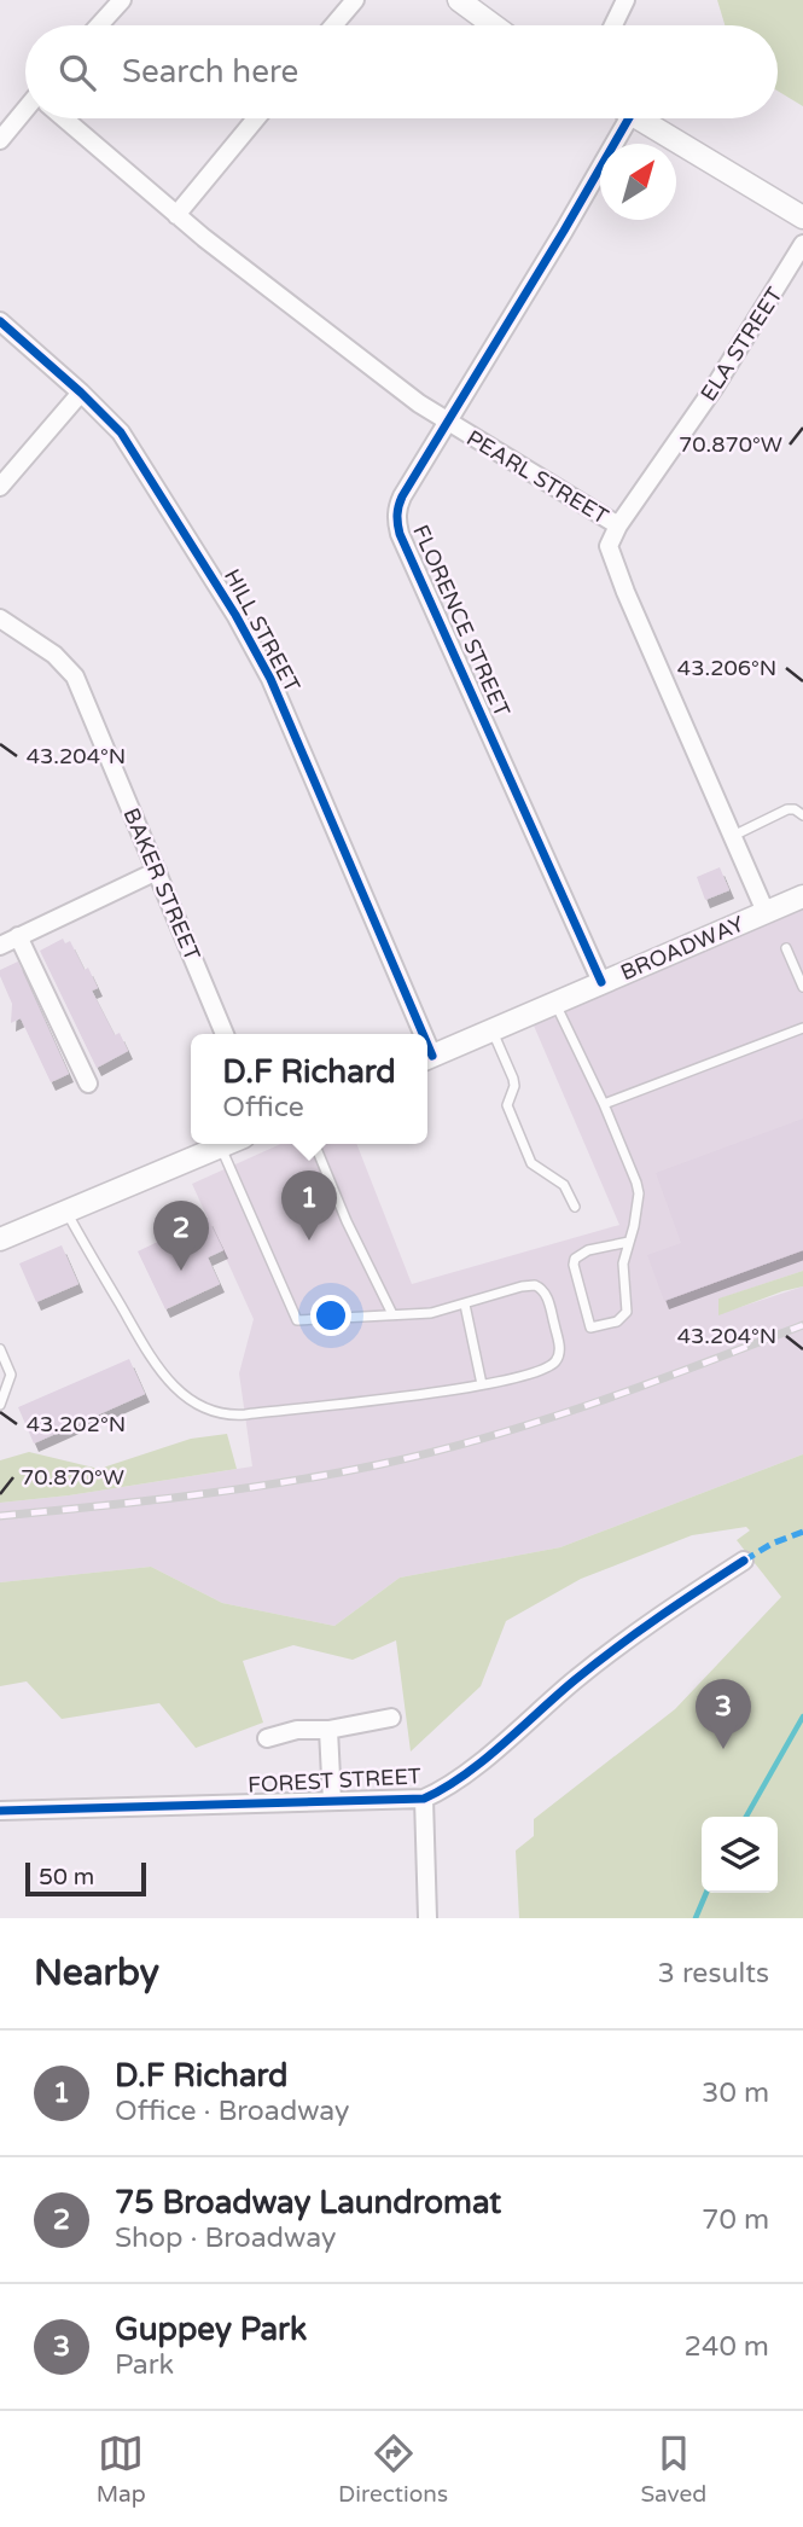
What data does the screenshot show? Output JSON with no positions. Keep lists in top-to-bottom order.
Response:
{
  "streets": {
    "street": [
      "ELA STREET",
      "PEARL STREET",
      "FLORENCE STREET",
      "HILL STREET",
      "BAKER STREET",
      "BROADWAY",
      "FOREST STREET"
    ]
  },
  "crossings": [
    ["ELA STREET", "PEARL STREET"],
    ["PEARL STREET", "FLORENCE STREET"],
    ["PEARL STREET", "BROADWAY"],
    ["FLORENCE STREET", "BROADWAY"]
  ],
  "scale_bar": "50 m",
  "north": "top right",
  "page": {
    "search": "Search here",
    "popup": ["D.F Richard", "Office"],
    "pins": ["1", "2", "3"],
    "scale": "50 m",
    "heading": ["Nearby", "3 results"],
    "list": [
      {
        "mark": "1",
        "name": "D.F Richard",
        "note": "Office · Broadway",
        "value": "30 m"
      },
      {
        "mark": "2",
        "name": "75 Broadway Laundromat",
        "note": "Shop · Broadway",
        "value": "70 m"
      },
      {
        "mark": "3",
        "name": "Guppey Park",
        "note": "Park",
        "value": "240 m"
      }
    ],
    "nav": ["Map", "Directions", "Saved"]
  },
  "coordinates": [
    "70.870°W",
    "43.206°N",
    "43.204°N",
    "43.202°N"
  ]
}
